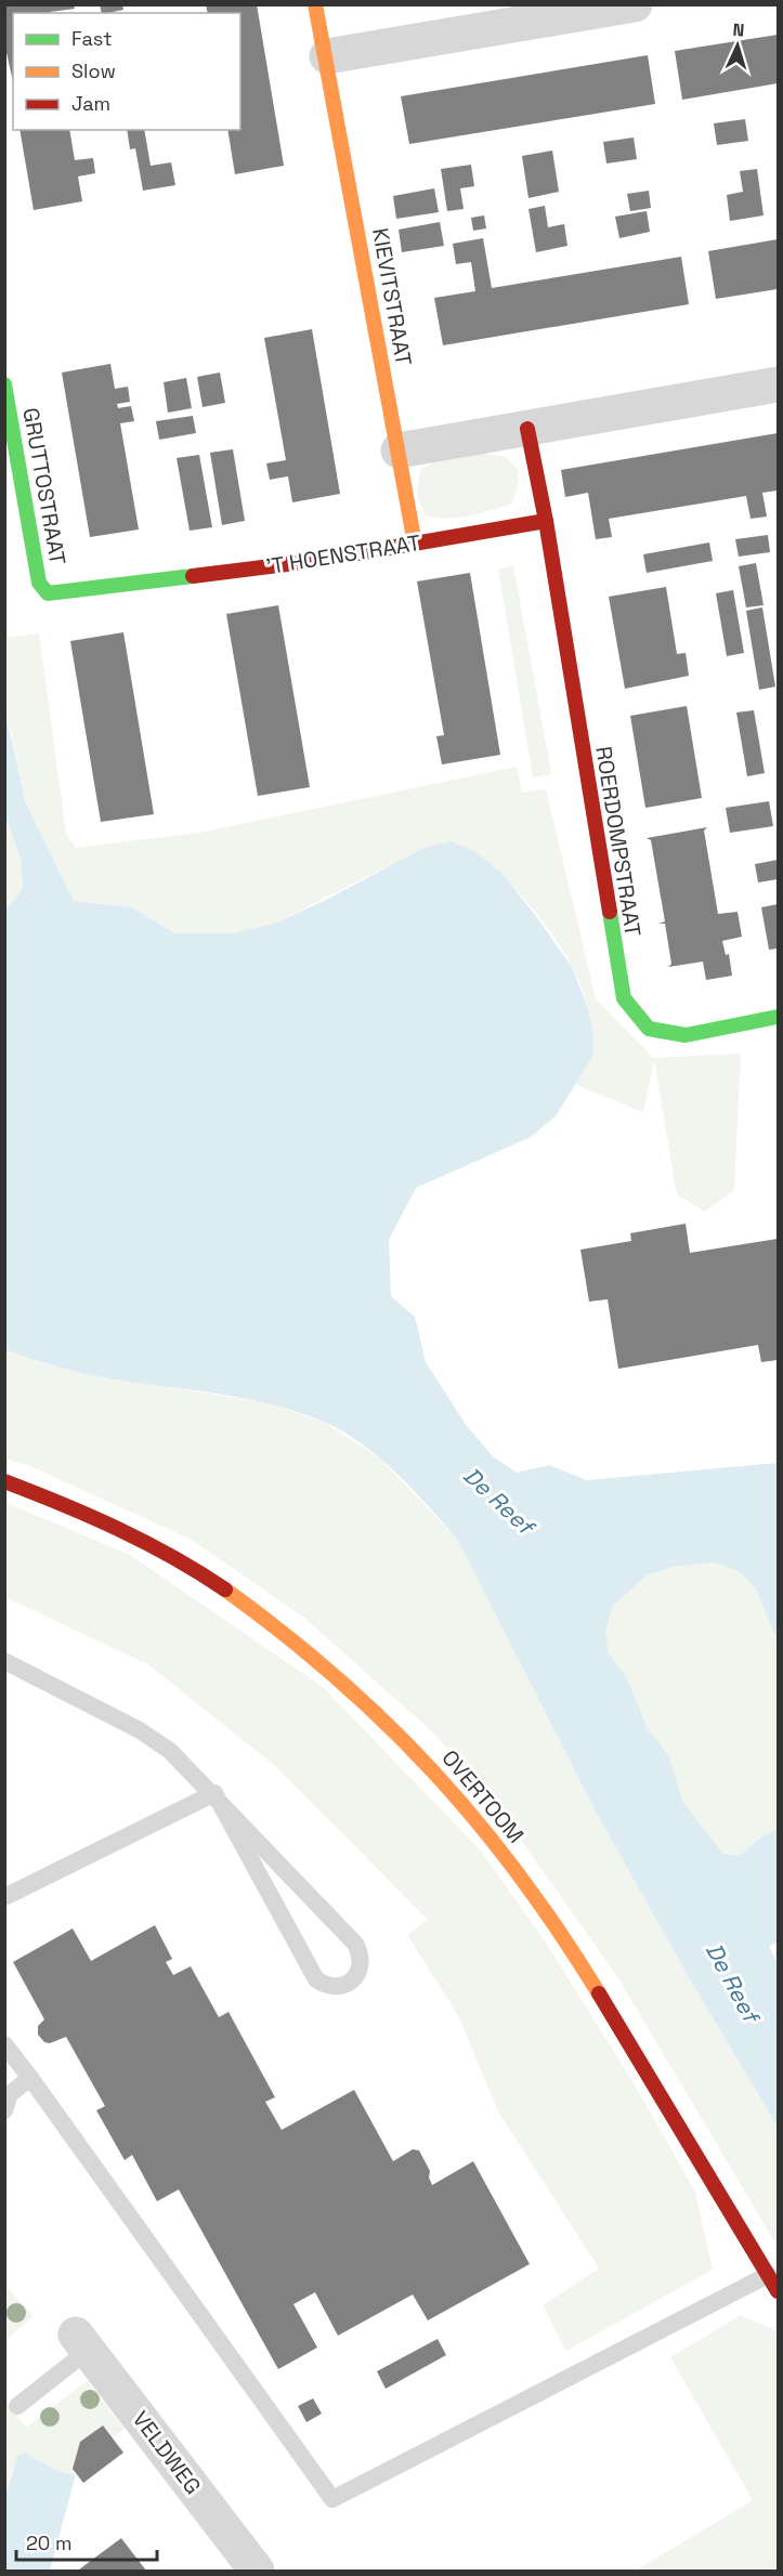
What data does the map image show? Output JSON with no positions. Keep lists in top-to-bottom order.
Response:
{
  "streets": {
    "street": [
      "KIEVITSTRAAT",
      "GRUTTOSTRAAT",
      "'T HOENSTRAAT",
      "ROERDOMPSTRAAT",
      "OVERTOOM",
      "VELDWEG"
    ]
  },
  "crossings": [
    ["KIEVITSTRAAT", "'T HOENSTRAAT"],
    ["GRUTTOSTRAAT", "'T HOENSTRAAT"],
    ["'T HOENSTRAAT", "ROERDOMPSTRAAT"]
  ],
  "water": ["De Reef"],
  "legend": ["Fast", "Slow", "Jam"],
  "scale_bar": "20 m",
  "north": "top"
}
